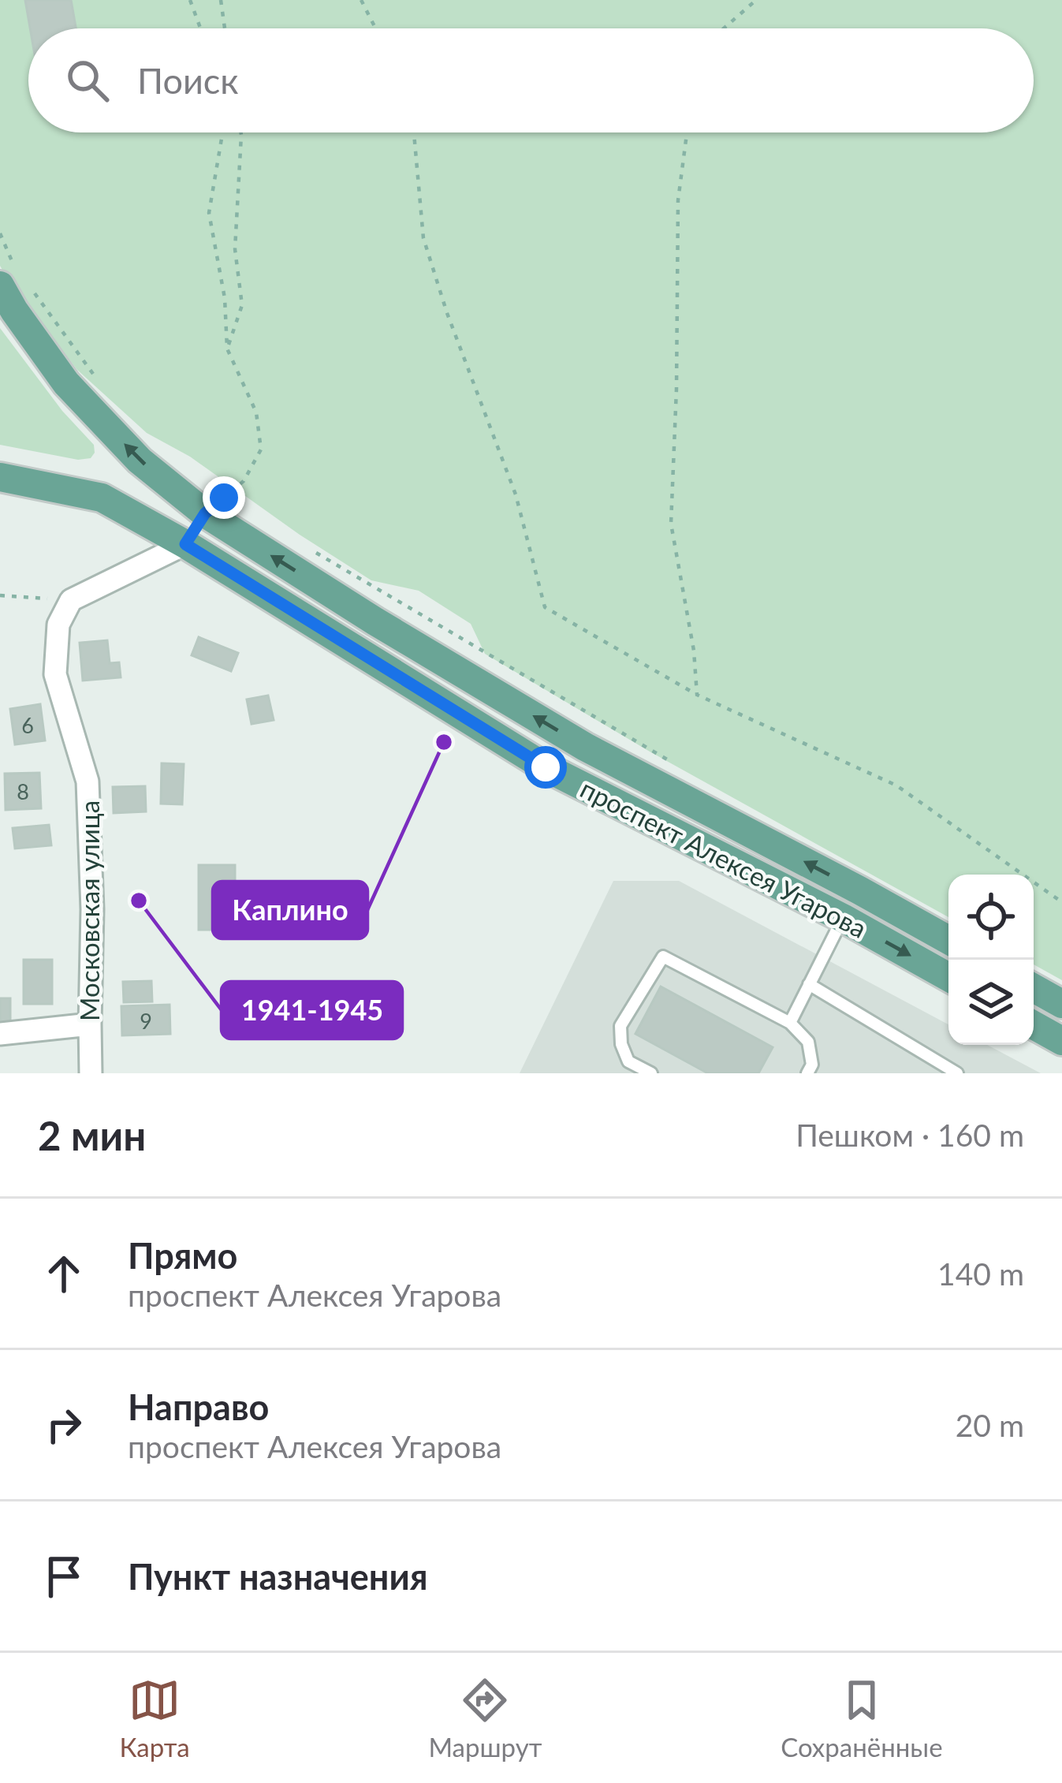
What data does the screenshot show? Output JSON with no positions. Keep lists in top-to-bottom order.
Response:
{
  "streets": {
    "main road": ["проспект Алексея Угарова"],
    "street": ["Московская улица"]
  },
  "places": ["Каплино", "1941-1945"],
  "house_numbers": ["6", "8", "9"],
  "page": {
    "search": "Поиск",
    "heading": ["2 мин", "Пешком · 160 m"],
    "list": [
      ["Прямо", "проспект Алексея Угарова", "140 m"],
      ["Направо", "проспект Алексея Угарова", "20 m"],
      "Пункт назначения"
    ],
    "nav": ["Карта", "Маршрут", "Сохранённые"]
  }
}
